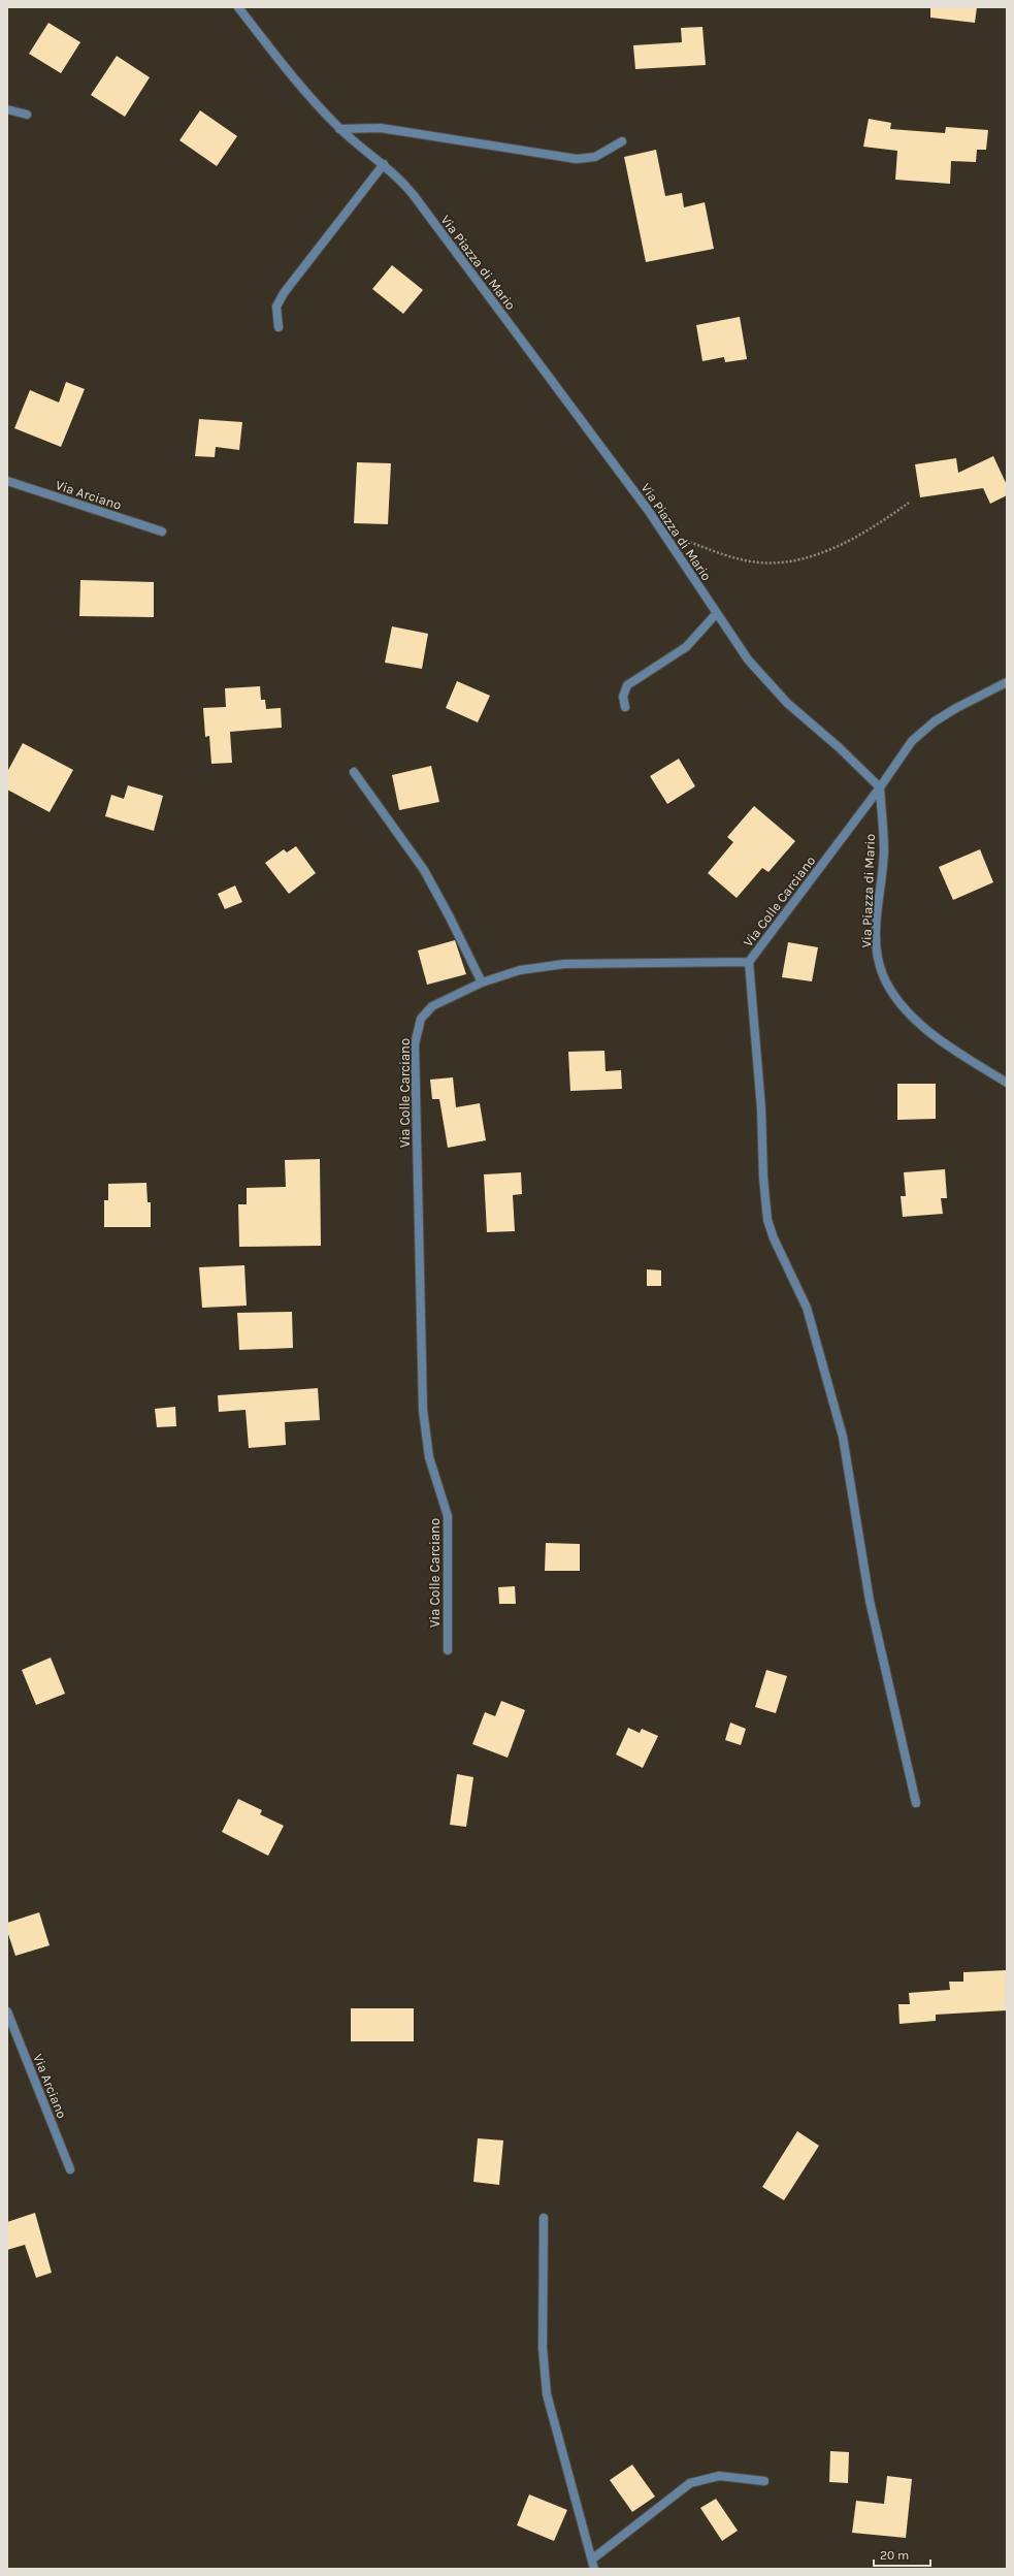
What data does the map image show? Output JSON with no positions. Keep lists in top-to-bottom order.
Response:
{
  "streets": {
    "street": ["Via Piazza di Mario", "Via Arciano", "Via Colle Carciano"]
  },
  "crossings": [
    ["Via Piazza di Mario", "Via Colle Carciano"]
  ],
  "scale_bar": "20 m"
}
